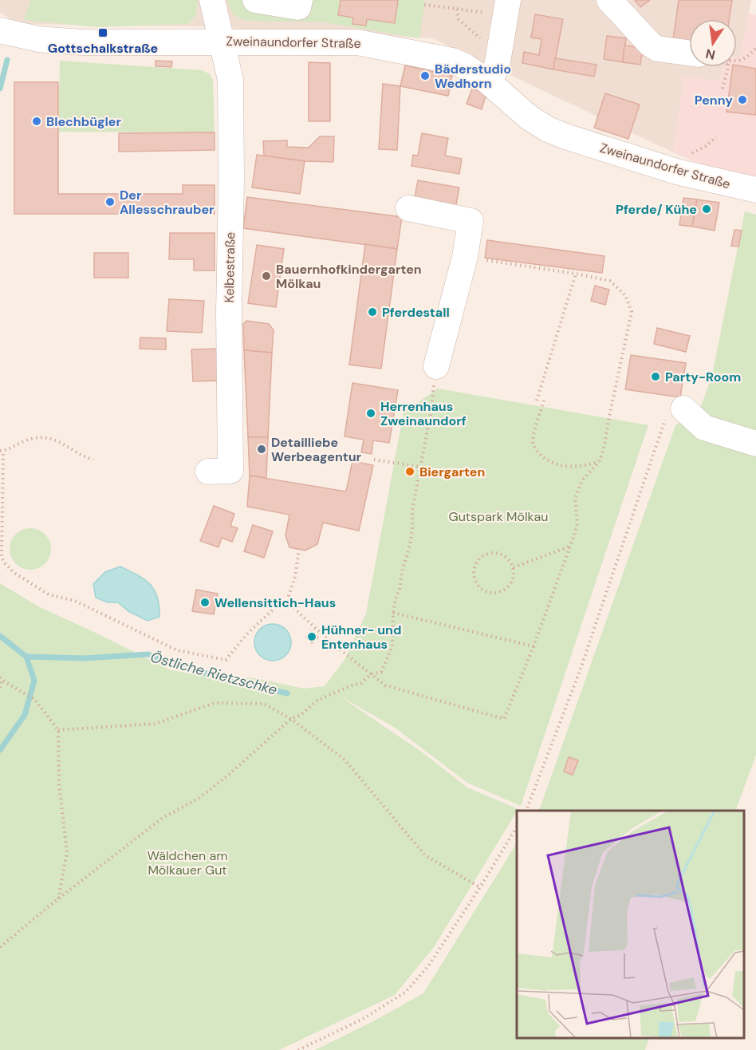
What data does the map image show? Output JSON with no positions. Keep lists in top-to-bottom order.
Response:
{
  "streets": {
    "street": ["Zweinaundorfer Straße", "Kelbestraße"]
  },
  "crossings": [
    ["Zweinaundorfer Straße", "Kelbestraße"]
  ],
  "water": ["Östliche Rietzschke"],
  "parks": ["Gutspark Mölkau", "Wäldchen am Mölkauer Gut"],
  "places": {
    "transit": ["Gottschalkstraße"],
    "other": [
      "Bäderstudio Wedhorn",
      "Penny",
      "Blechbügler",
      "Der Allesschrauber",
      "Pferde/ Kühe",
      "Bauernhofkindergarten Mölkau",
      "Pferdestall",
      "Party-Room",
      "Herrenhaus Zweinaundorf",
      "Detailliebe Werbeagentur",
      "Biergarten",
      "Wellensittich-Haus",
      "Hühner- und Entenhaus"
    ]
  },
  "north": "bottom"
}
